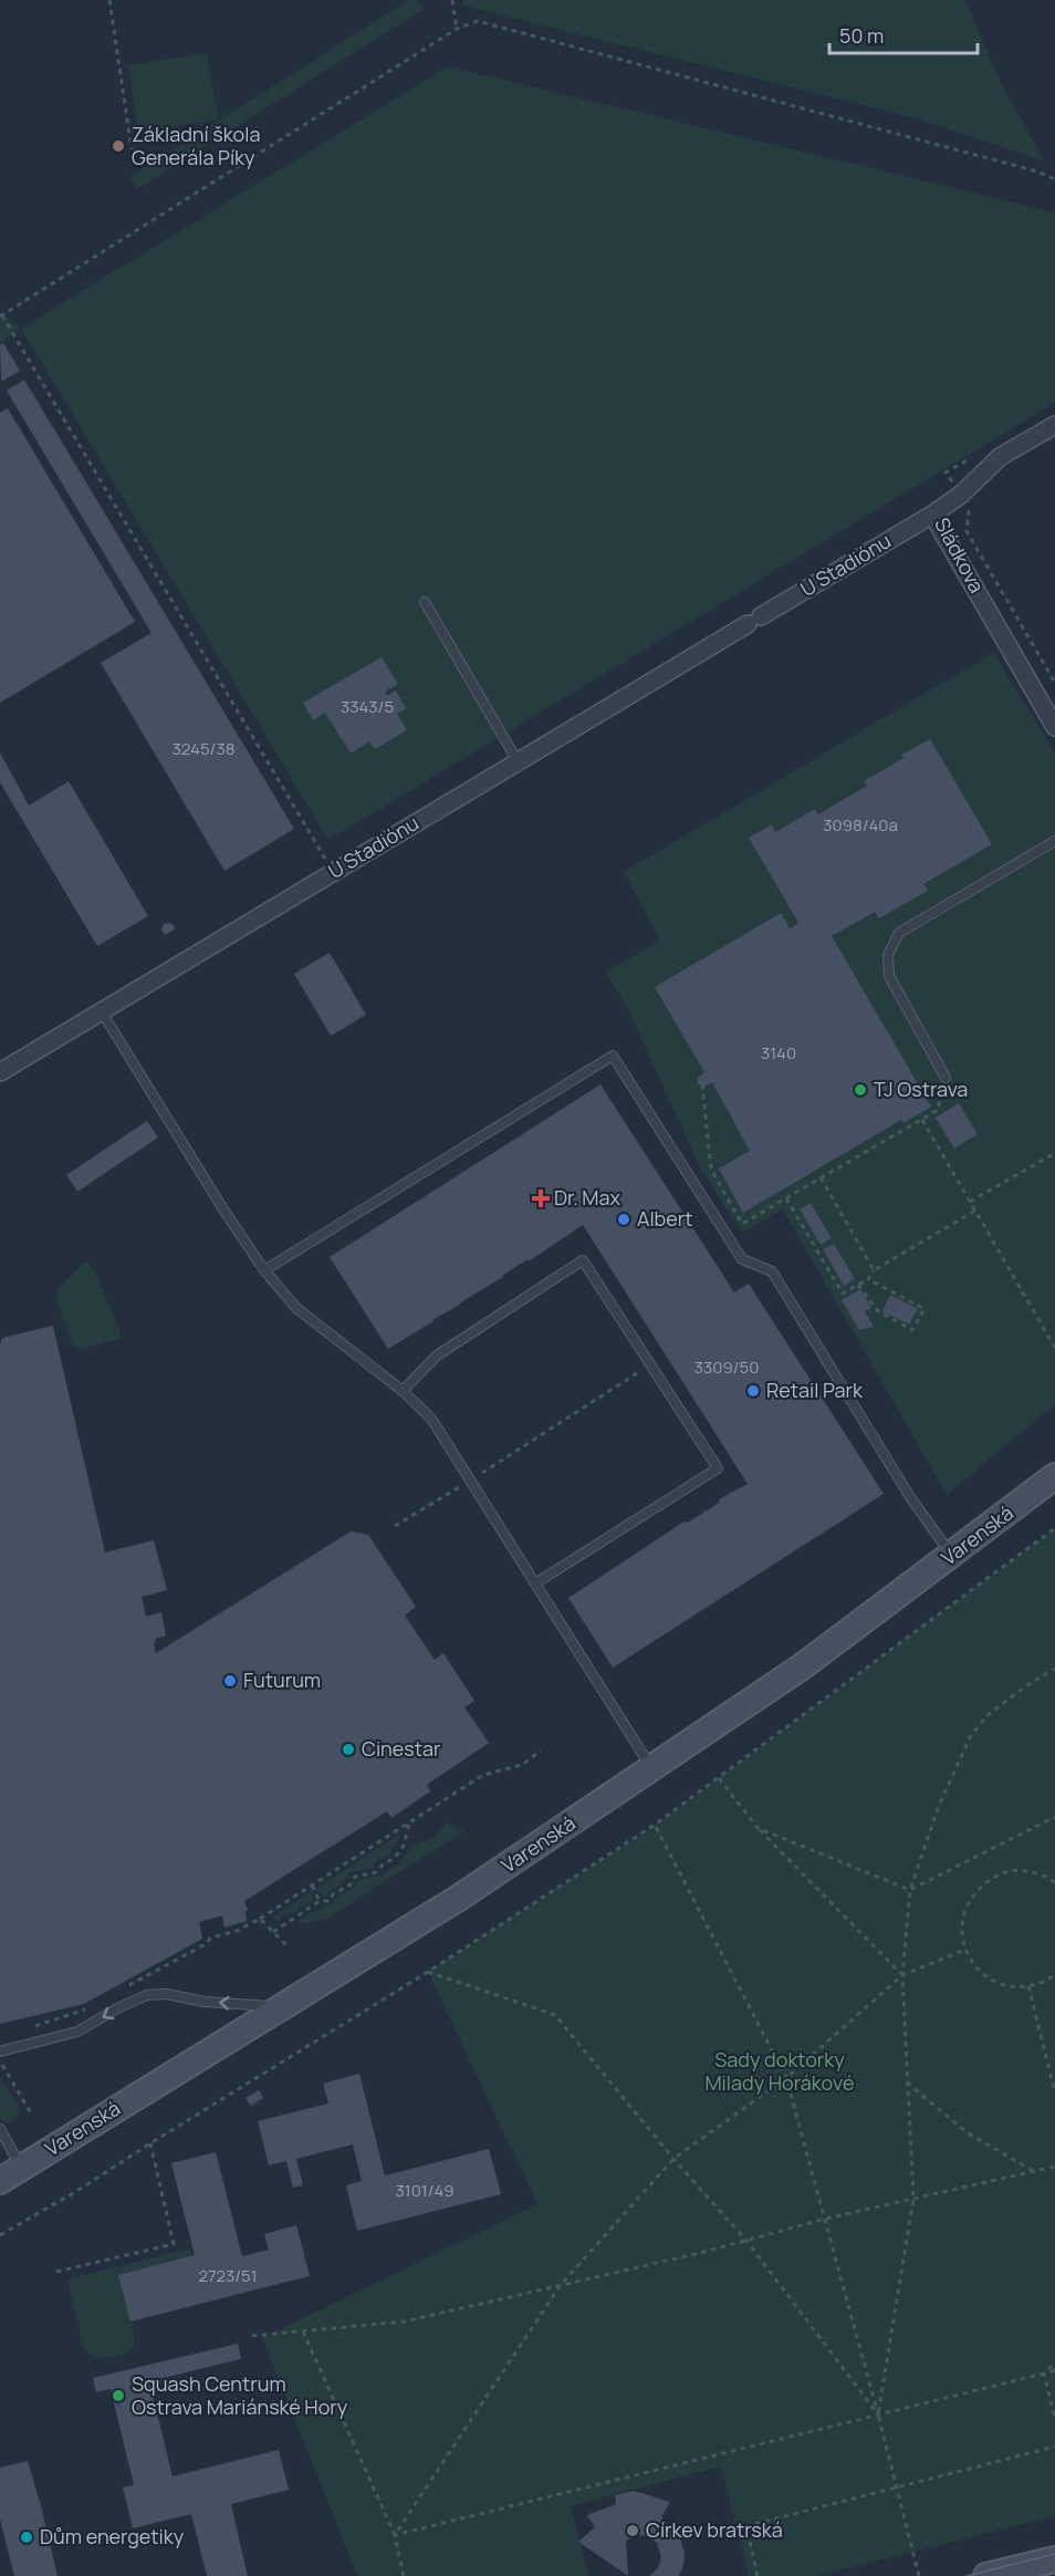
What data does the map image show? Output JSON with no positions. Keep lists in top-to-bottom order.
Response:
{
  "streets": {
    "street": ["Sládkova", "U Stadiónu", "Varenská"]
  },
  "crossings": [
    ["Sládkova", "U Stadiónu"]
  ],
  "parks": ["Sady doktorky Milady Horákové"],
  "places": {
    "other": [
      "Základní škola Generála Píky",
      "TJ Ostrava",
      "Albert",
      "Retail Park",
      "Futurum",
      "Cinestar",
      "Squash Centrum Ostrava Mariánské Hory",
      "Církev bratrská",
      "Dům energetiky"
    ],
    "health": ["Dr. Max"]
  },
  "house_numbers": [
    "3343/5",
    "3245/38",
    "3098/40a",
    "3140",
    "3309/50",
    "3101/49",
    "2723/51"
  ],
  "scale_bar": "50 m"
}
